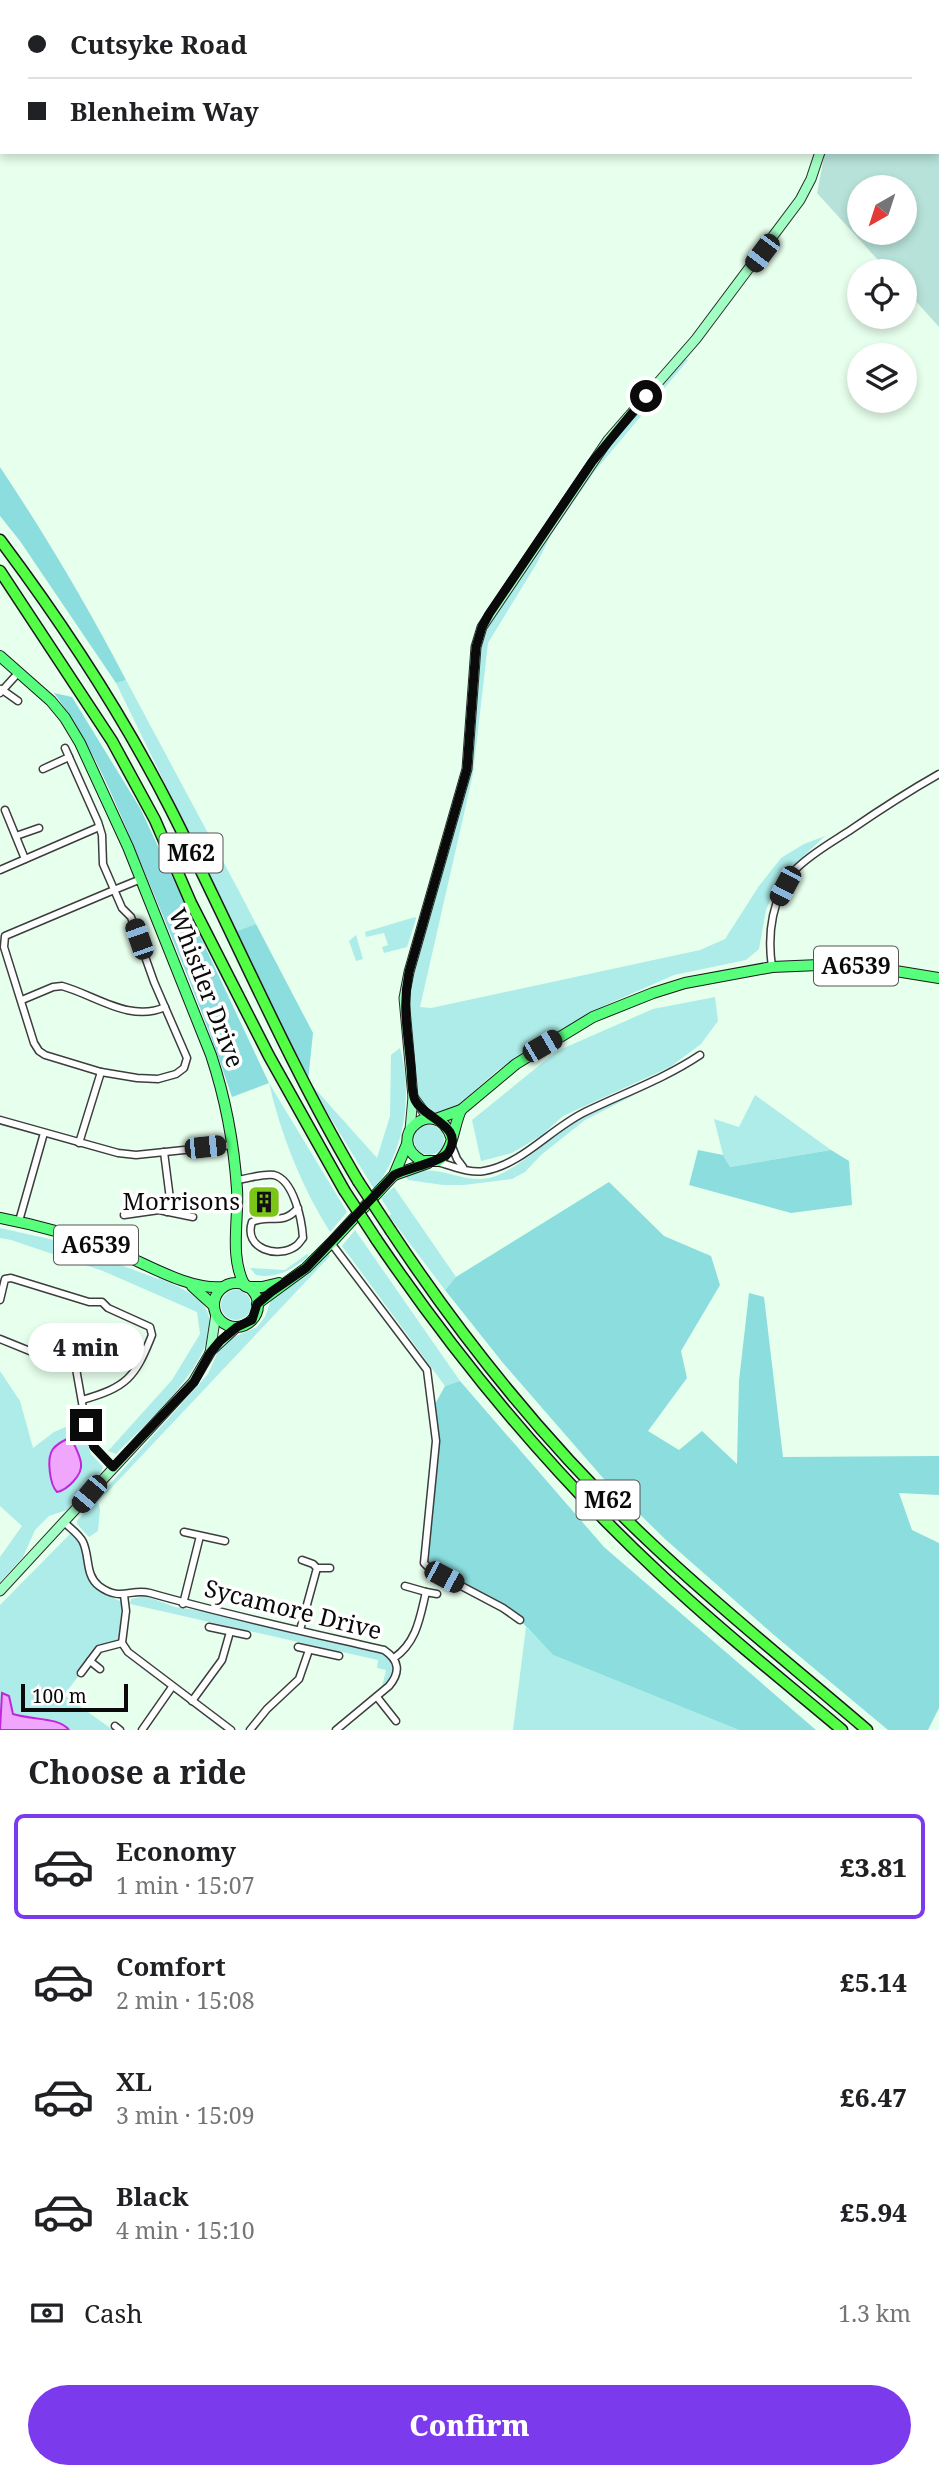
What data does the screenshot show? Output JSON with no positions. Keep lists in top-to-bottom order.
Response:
{
  "streets": {
    "highway": ["M62"],
    "main road": ["A6539", "Whistler Drive"],
    "street": ["Sycamore Drive"]
  },
  "crossings": [
    ["A6539", "Whistler Drive"]
  ],
  "places": {
    "building": ["Morrisons"]
  },
  "scale_bar": "100 m",
  "north": "bottom left",
  "page": {
    "banner": ["Cutsyke Road", "Blenheim Way"],
    "bubble": "4 min",
    "scale": "100 m",
    "heading": "Choose a ride",
    "list": [
      {
        "name": "Economy",
        "note": "1 min · 15:07",
        "value": "£3.81"
      },
      {
        "name": "Comfort",
        "note": "2 min · 15:08",
        "value": "£5.14"
      },
      {
        "name": "XL",
        "note": "3 min · 15:09",
        "value": "£6.47"
      },
      {
        "name": "Black",
        "note": "4 min · 15:10",
        "value": "£5.94"
      }
    ],
    "pay": ["Cash", "1.3 km"],
    "buttons": "Confirm"
  }
}
